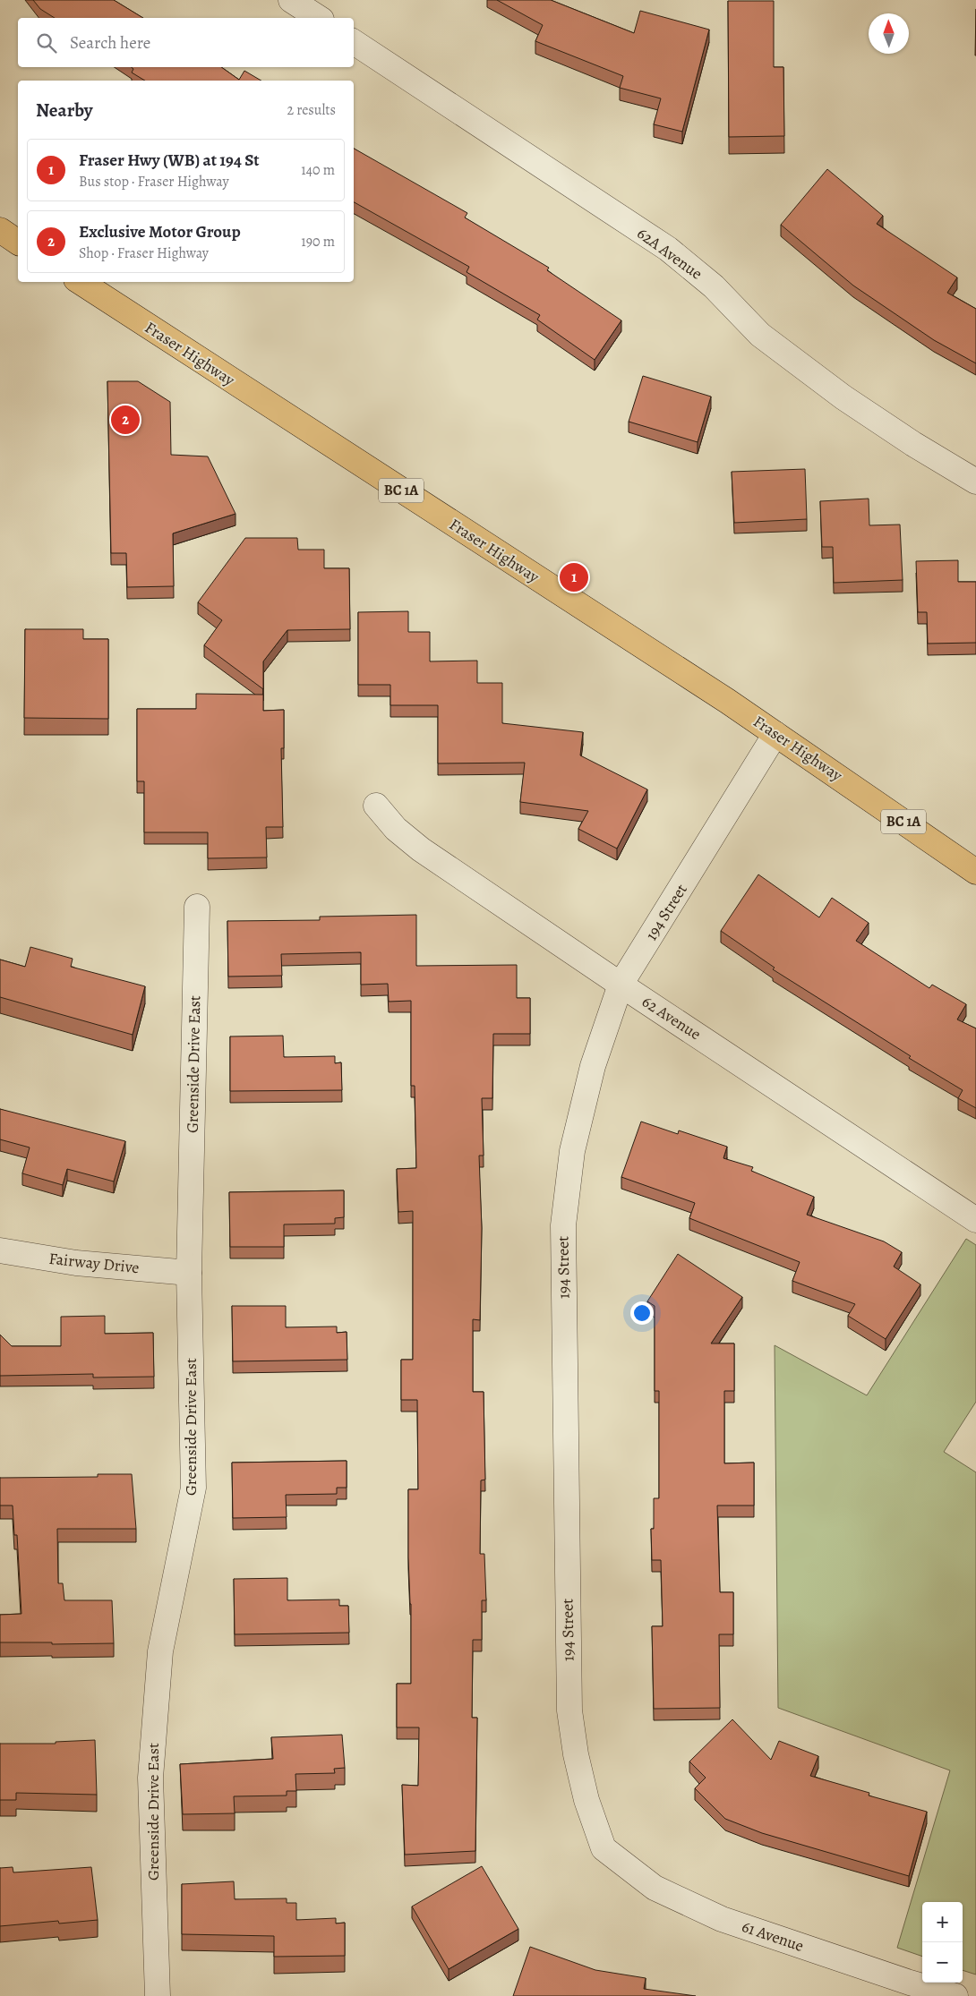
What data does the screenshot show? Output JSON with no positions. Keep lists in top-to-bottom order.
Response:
{
  "streets": {
    "main road": ["Fraser Highway", "BC 1A"],
    "street": [
      "62A Avenue",
      "194 Street",
      "62 Avenue",
      "Greenside Drive East",
      "Fairway Drive",
      "61 Avenue"
    ]
  },
  "crossings": [
    ["Fraser Highway", "194 Street"],
    ["194 Street", "62 Avenue"],
    ["194 Street", "61 Avenue"],
    ["Greenside Drive East", "Fairway Drive"]
  ],
  "north": "top",
  "page": {
    "search": "Search here",
    "heading": ["Nearby", "2 results"],
    "list": [
      {
        "mark": "1",
        "name": "Fraser Hwy (WB) at 194 St",
        "note": "Bus stop · Fraser Highway",
        "value": "140 m"
      },
      {
        "mark": "2",
        "name": "Exclusive Motor Group",
        "note": "Shop · Fraser Highway",
        "value": "190 m"
      }
    ],
    "pins": ["2", "1"],
    "map_buttons": ["+", "−"]
  }
}
